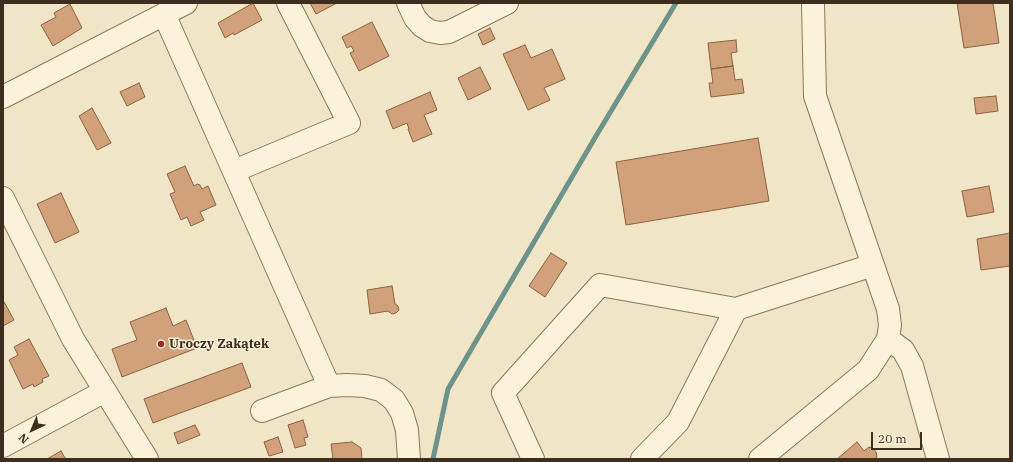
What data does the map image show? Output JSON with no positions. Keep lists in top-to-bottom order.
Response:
{
  "places": ["Uroczy Zakątek"],
  "scale_bar": "20 m",
  "north": "bottom left"
}
